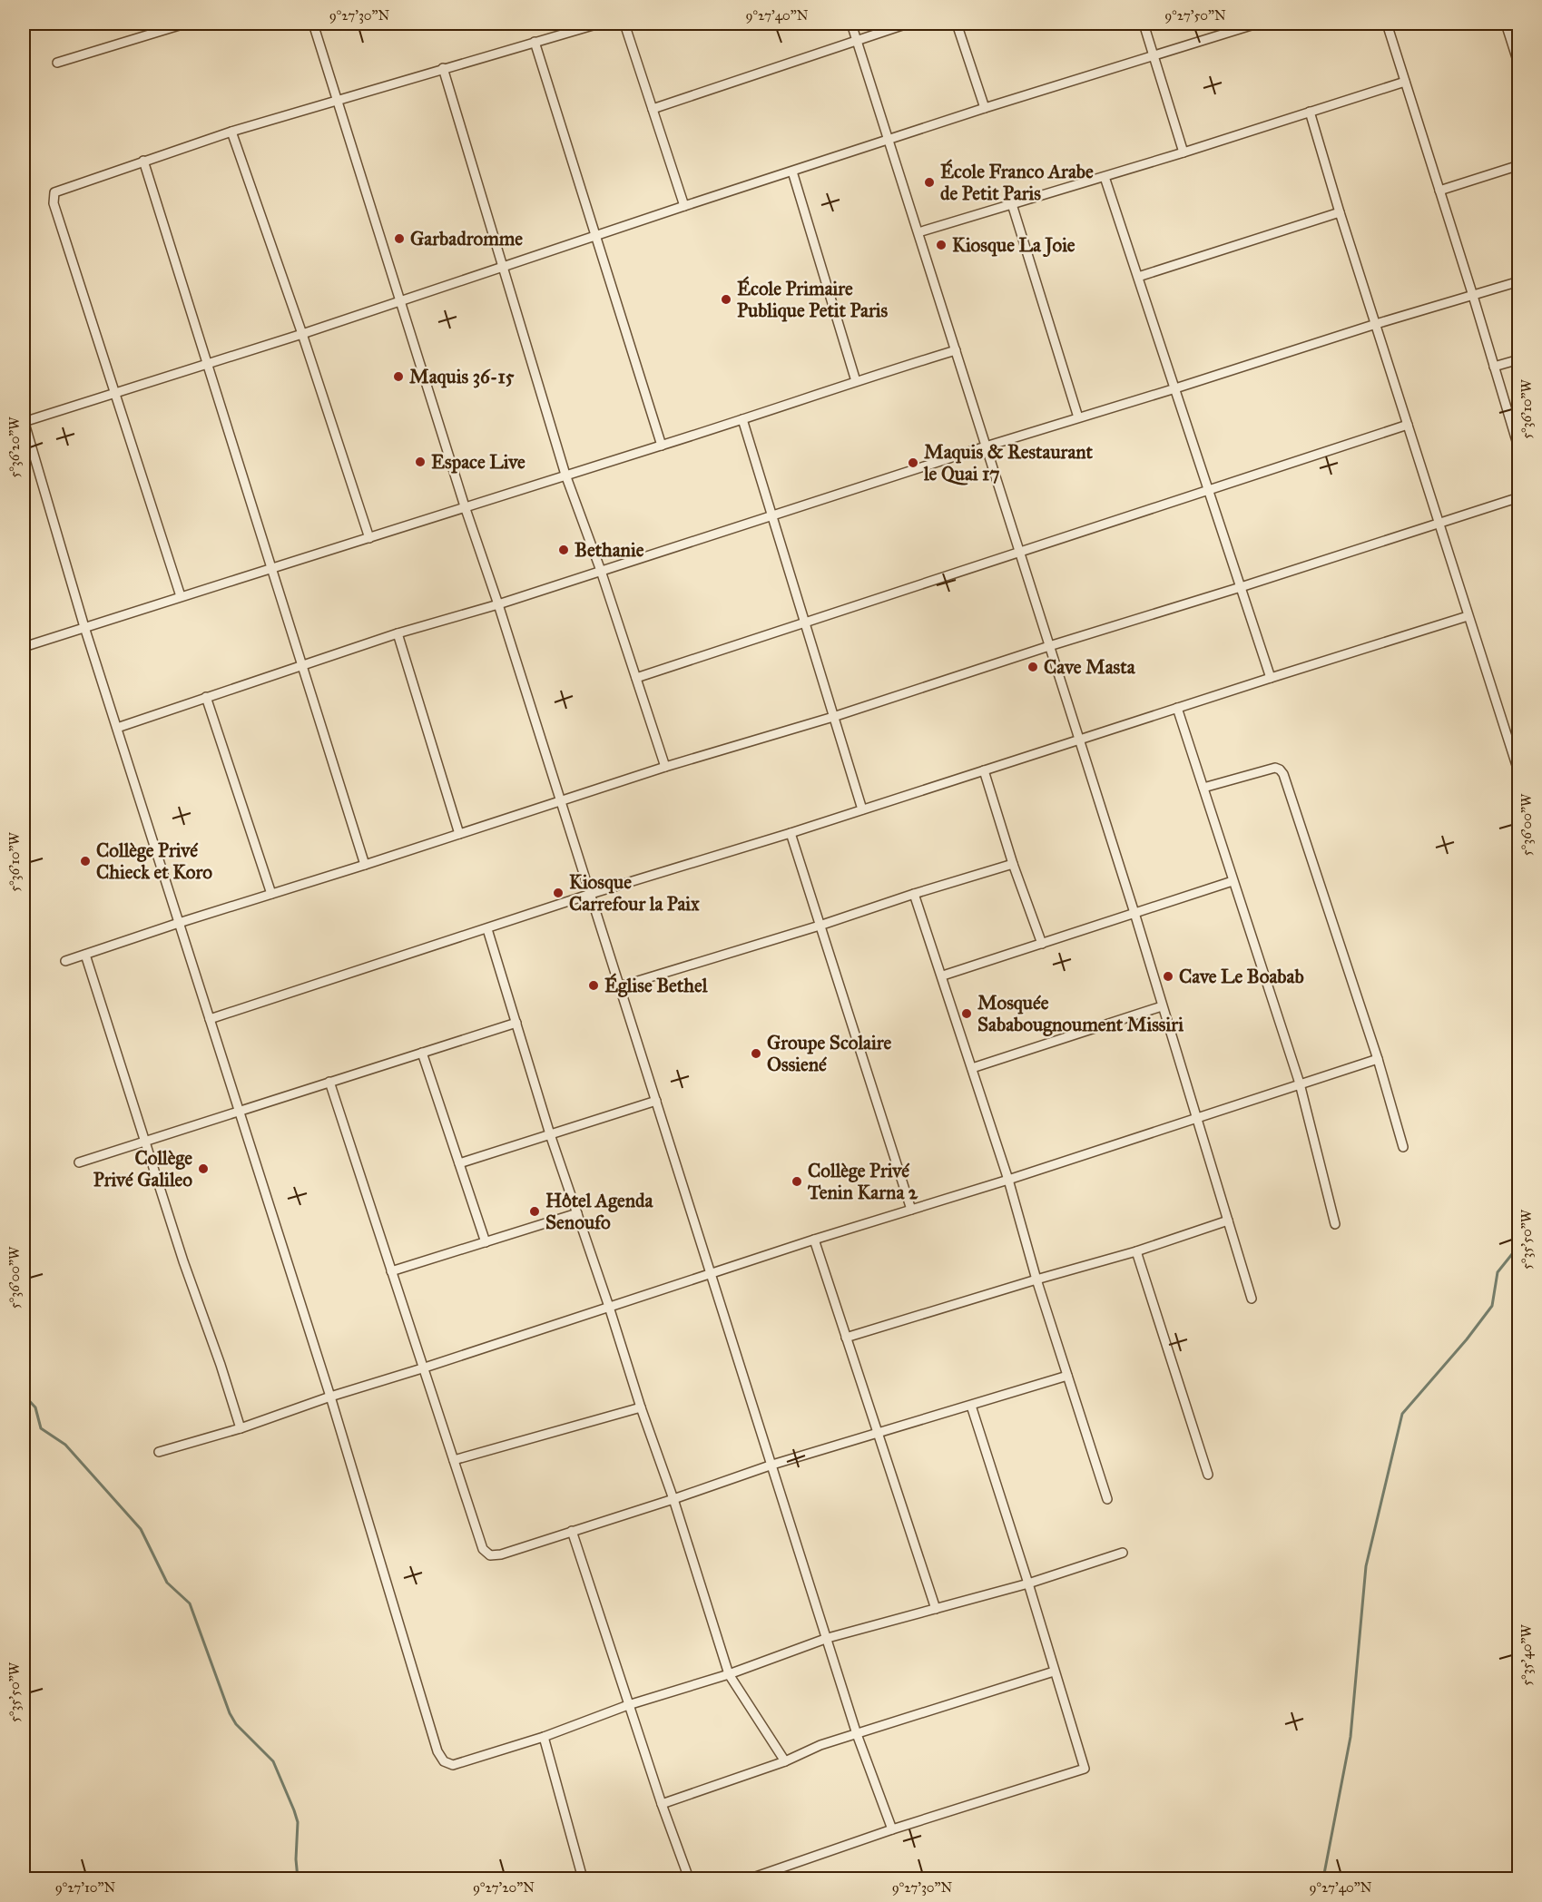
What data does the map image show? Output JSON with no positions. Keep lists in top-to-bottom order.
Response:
{
  "places": [
    "École Franco Arabe de Petit Paris",
    "Garbadromme",
    "Kiosque La Joie",
    "École Primaire Publique Petit Paris",
    "Maquis 36-15",
    "Espace Live",
    "Maquis & Restaurant le Quai 17",
    "Bethanie",
    "Cave Masta",
    "Collège Privé Chieck et Koro",
    "Kiosque Carrefour la Paix",
    "Cave Le Boabab",
    "Église Bethel",
    "Mosquée Sababougnoument Missiri",
    "Groupe Scolaire Ossiené",
    "Collège Privé Galileo",
    "Collège Privé Tenin Karna 2",
    "Hôtel Agenda Senoufo"
  ],
  "coordinates": [
    "9°27'30\"N",
    "9°27'40\"N",
    "9°27'50\"N",
    "5°36'10\"W",
    "5°36'20\"W",
    "5°36'00\"W",
    "5°35'50\"W",
    "5°35'40\"W",
    "9°27'10\"N",
    "9°27'20\"N"
  ]
}
